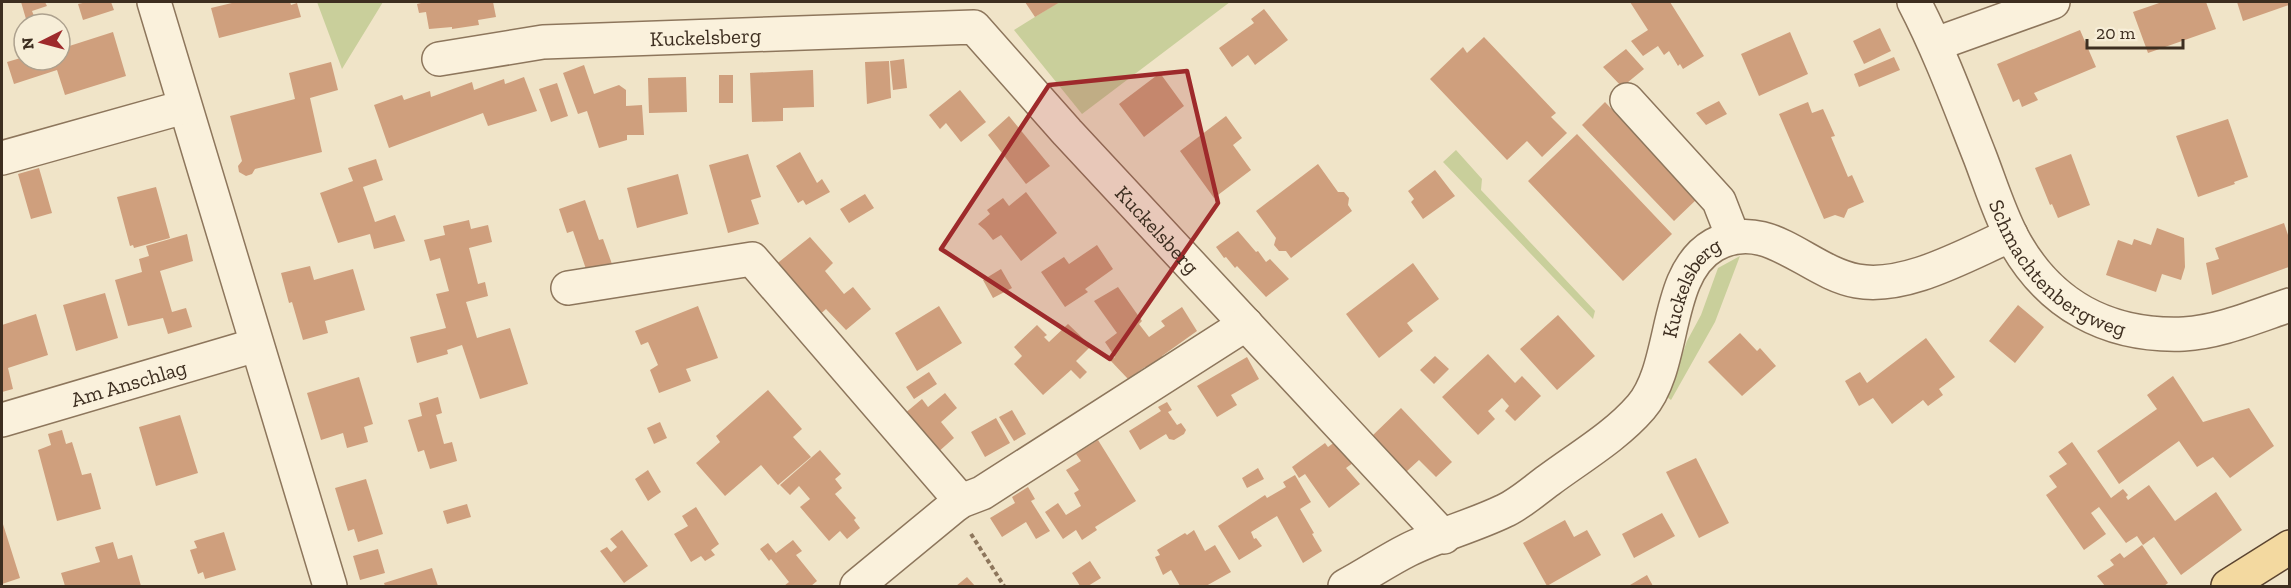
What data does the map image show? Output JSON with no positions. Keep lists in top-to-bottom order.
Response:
{
  "streets": {
    "street": ["Kuckelsberg", "Schmachtenbergweg", "Am Anschlag"]
  },
  "crossings": [
    ["Kuckelsberg", "Schmachtenbergweg"]
  ],
  "scale_bar": "20 m",
  "north": "left"
}
